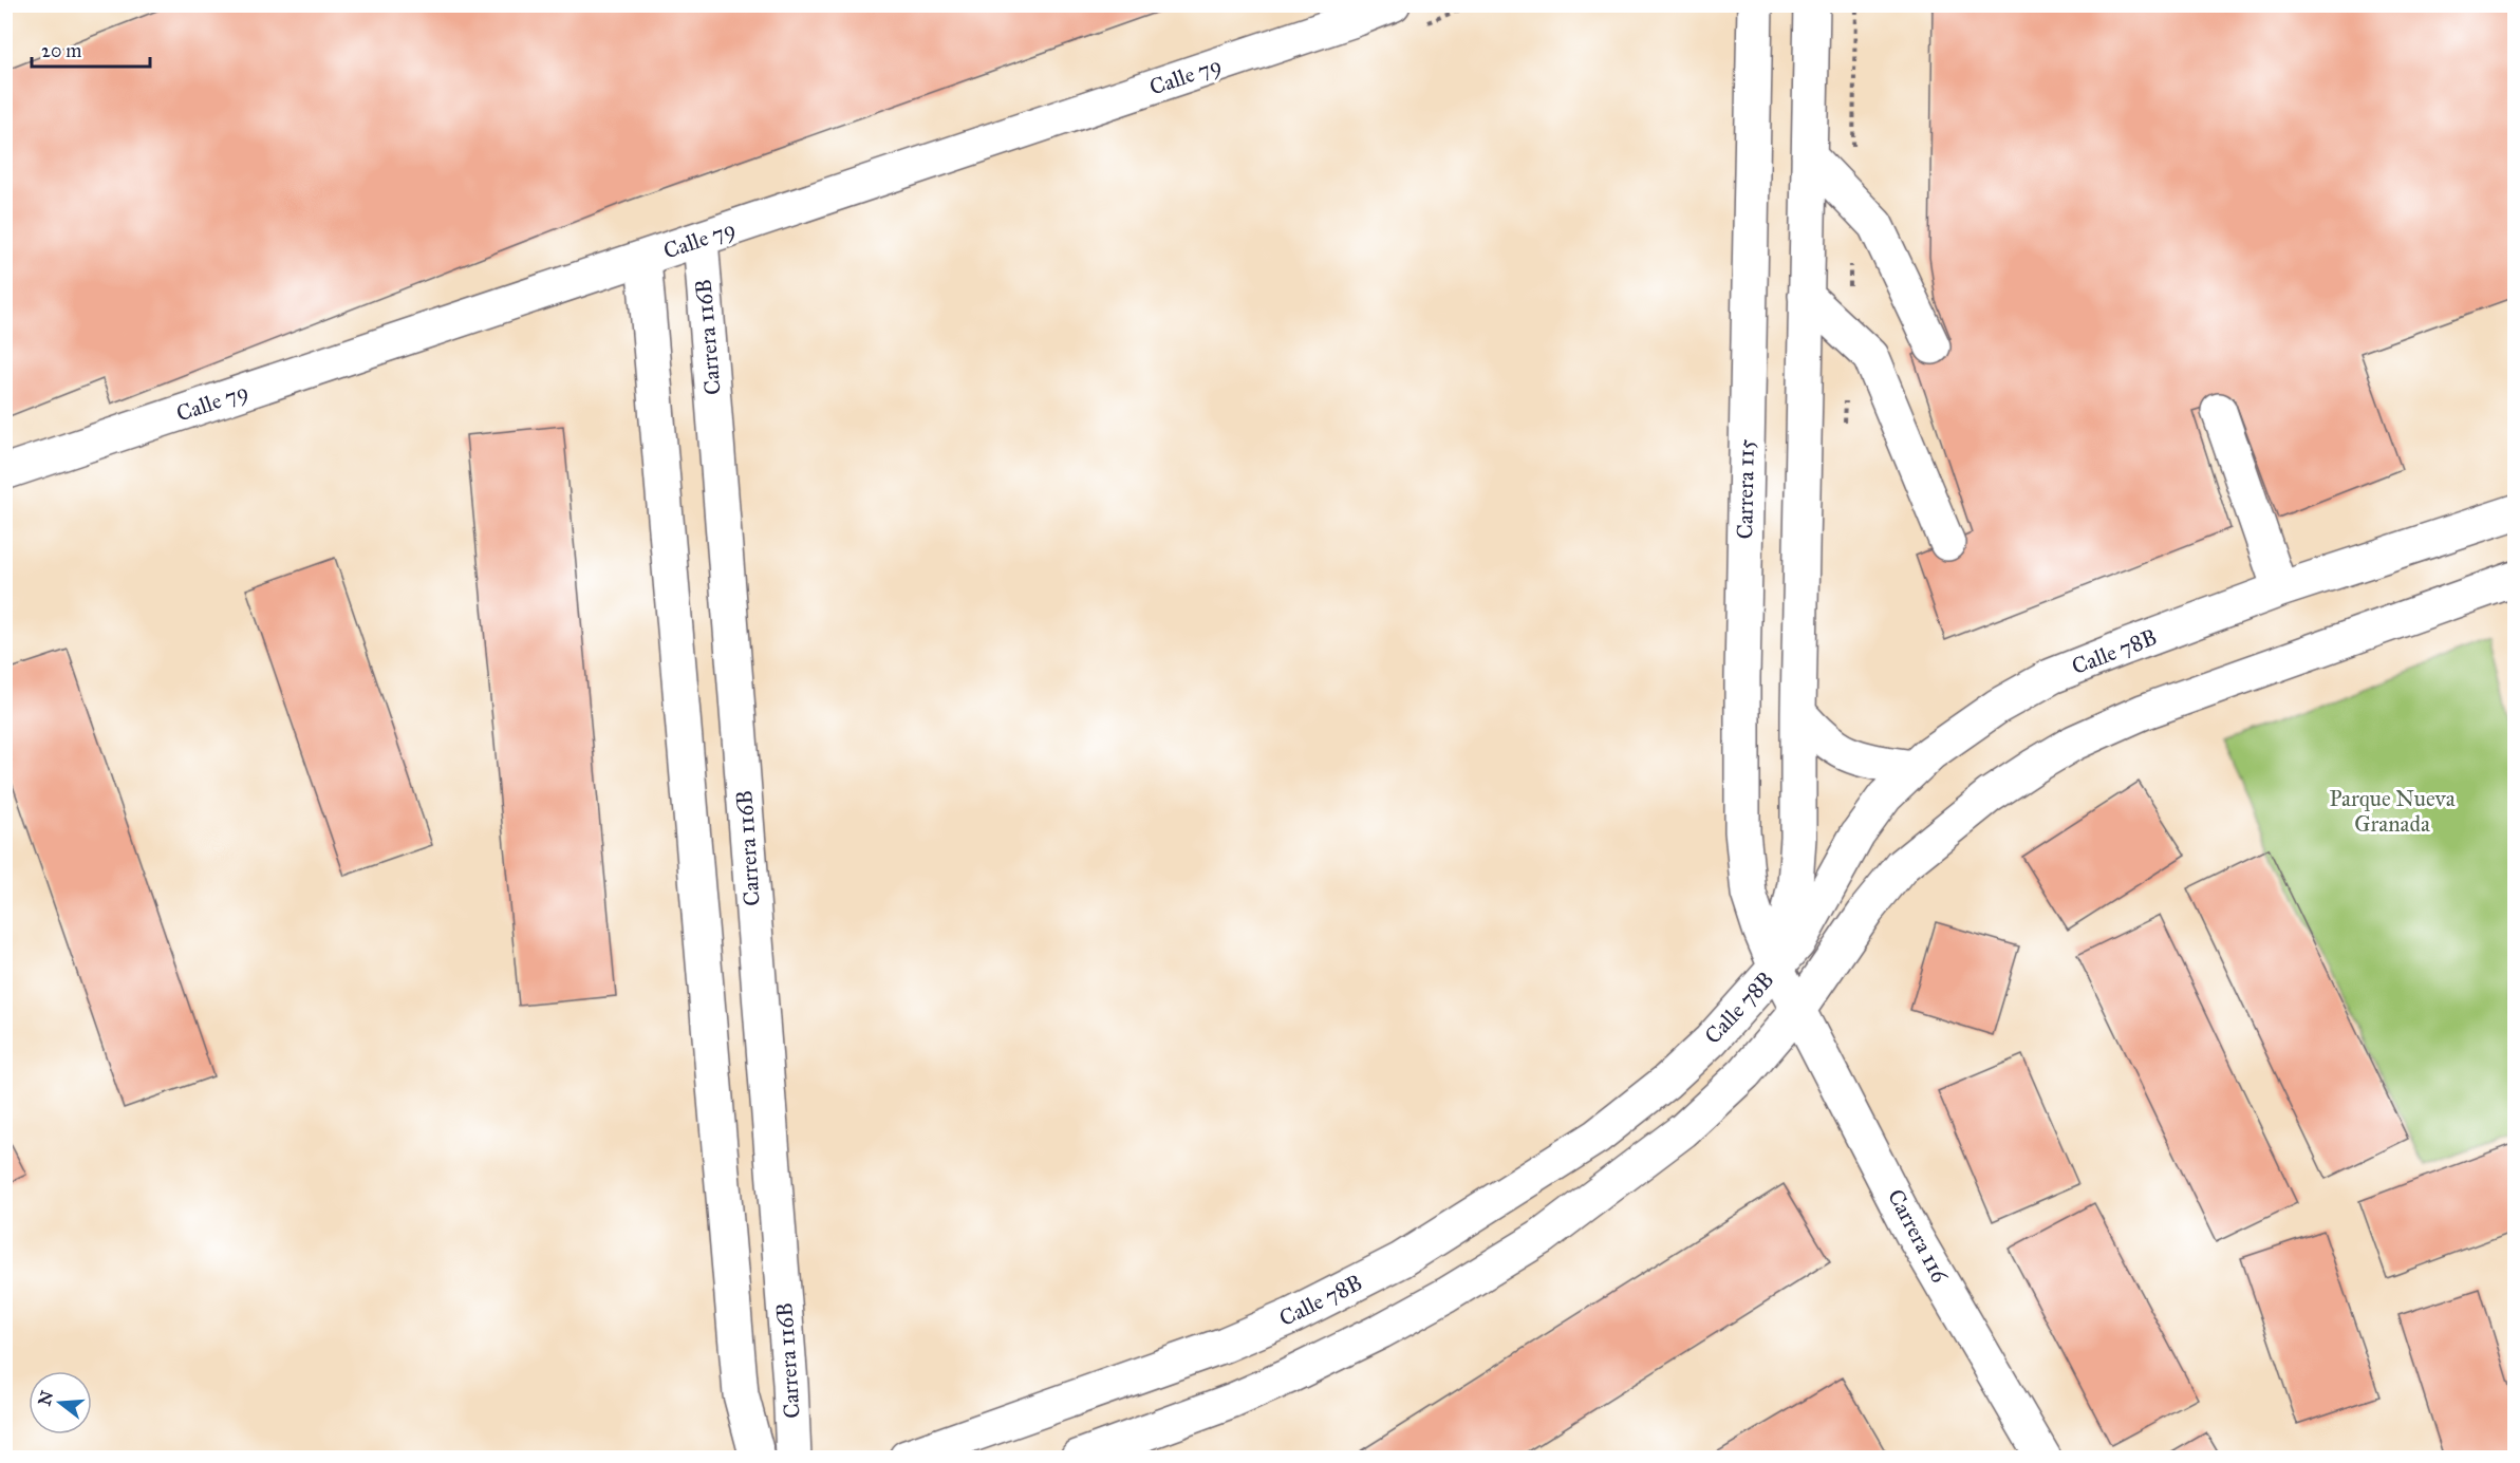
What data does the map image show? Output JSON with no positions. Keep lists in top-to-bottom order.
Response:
{
  "streets": {
    "street": [
      "Calle 79",
      "Carrera 116B",
      "Carrera 115",
      "Calle 78B",
      "Carrera 116"
    ]
  },
  "crossings": [
    ["Calle 79", "Carrera 116B"],
    ["Carrera 115", "Calle 78B"],
    ["Carrera 115", "Carrera 116"],
    ["Calle 78B", "Carrera 116"]
  ],
  "parks": ["Parque Nueva Granada"],
  "scale_bar": "20 m",
  "north": "left"
}
